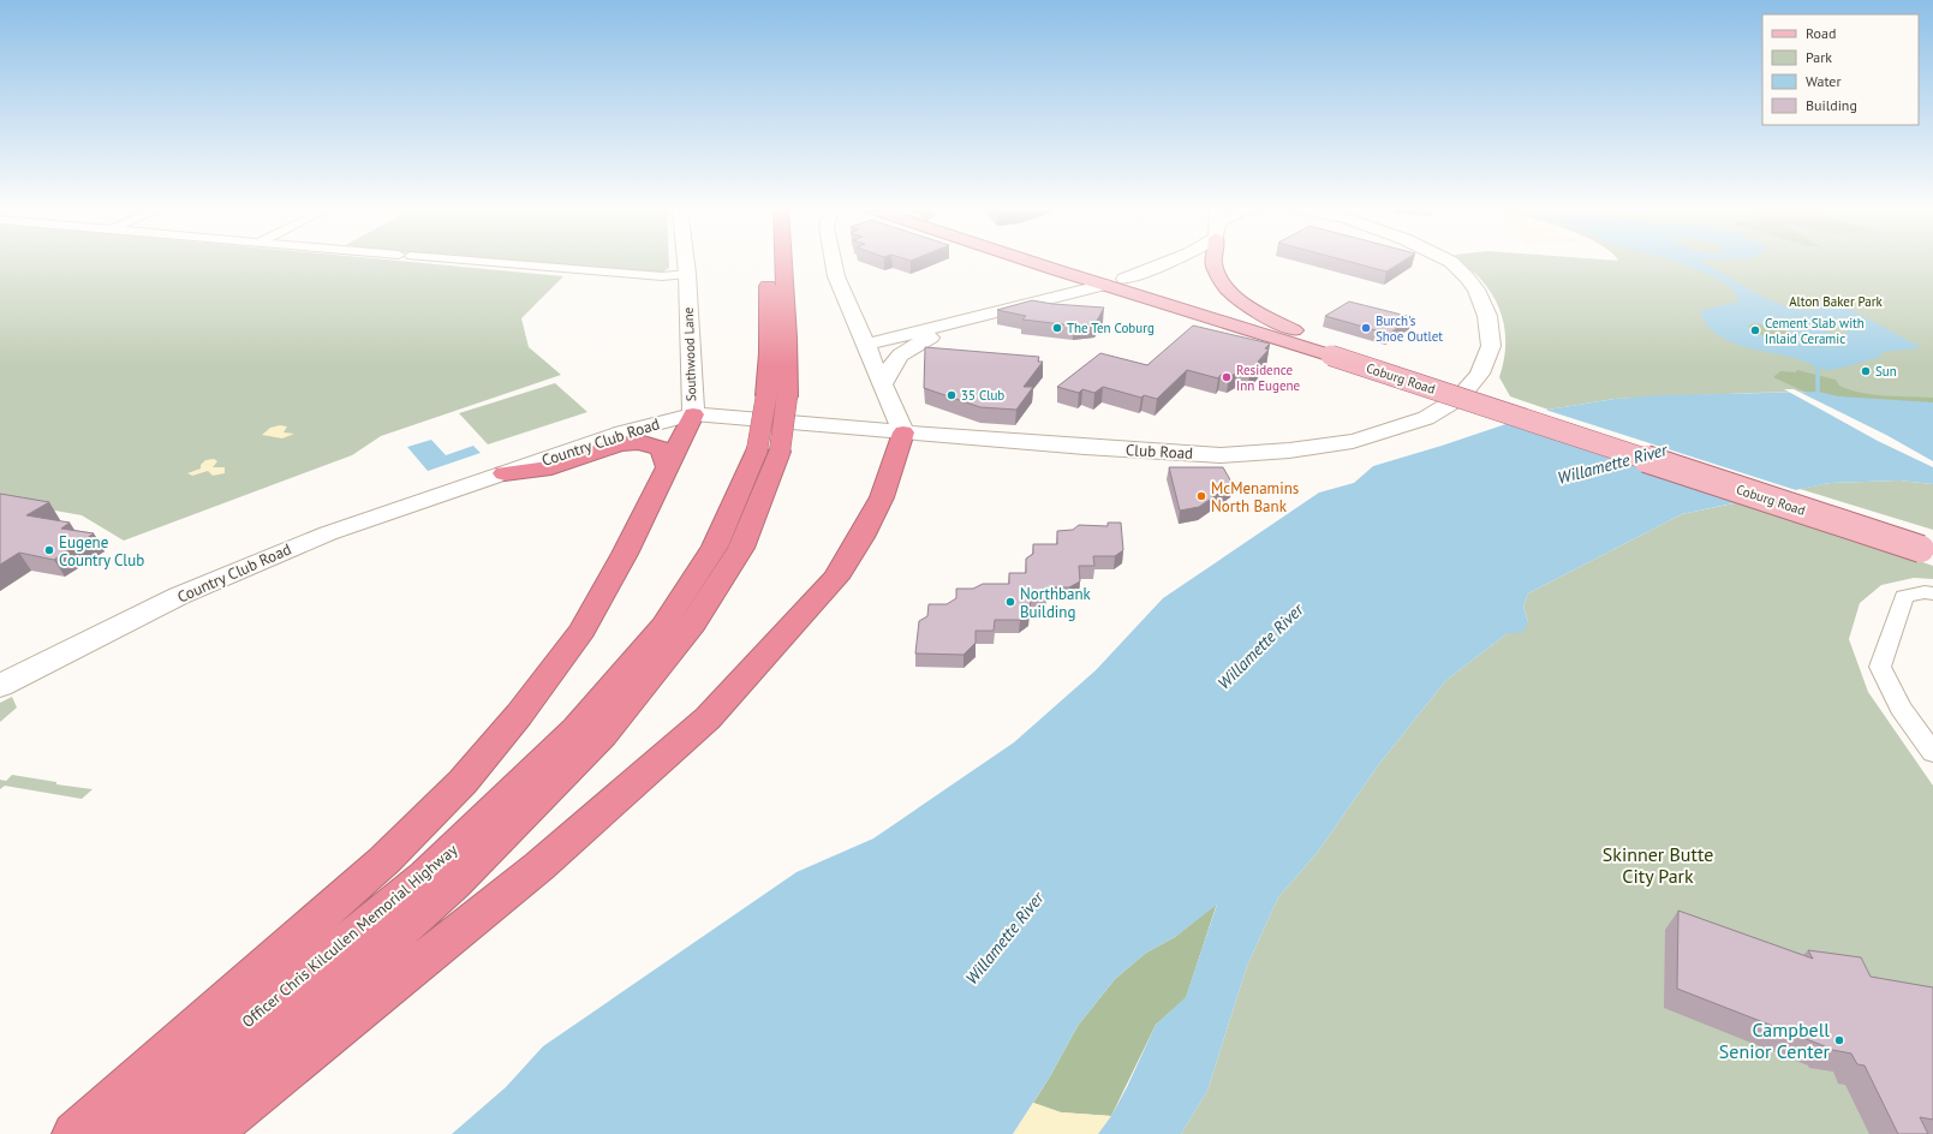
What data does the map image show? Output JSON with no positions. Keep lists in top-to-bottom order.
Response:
{
  "streets": {
    "highway": ["Officer Chris Kilcullen Memorial Highway"],
    "main road": [
      "Southwood Lane",
      "Coburg Road",
      "Country Club Road",
      "Club Road"
    ]
  },
  "crossings": [
    ["Southwood Lane", "Country Club Road"],
    ["Country Club Road", "Club Road"]
  ],
  "water": ["Willamette River"],
  "parks": ["Alton Baker Park", "Skinner Butte City Park"],
  "places": [
    "The Ten Coburg",
    "Burch's Shoe Outlet",
    "Cement Slab with Inlaid Ceramic",
    "Sun",
    "Residence Inn Eugene",
    "35 Club",
    "McMenamins North Bank",
    "Eugene Country Club",
    "Northbank Building",
    "Campbell Senior Center"
  ],
  "legend": [
    "Road",
    "Park",
    "Water",
    "Building"
  ]
}
